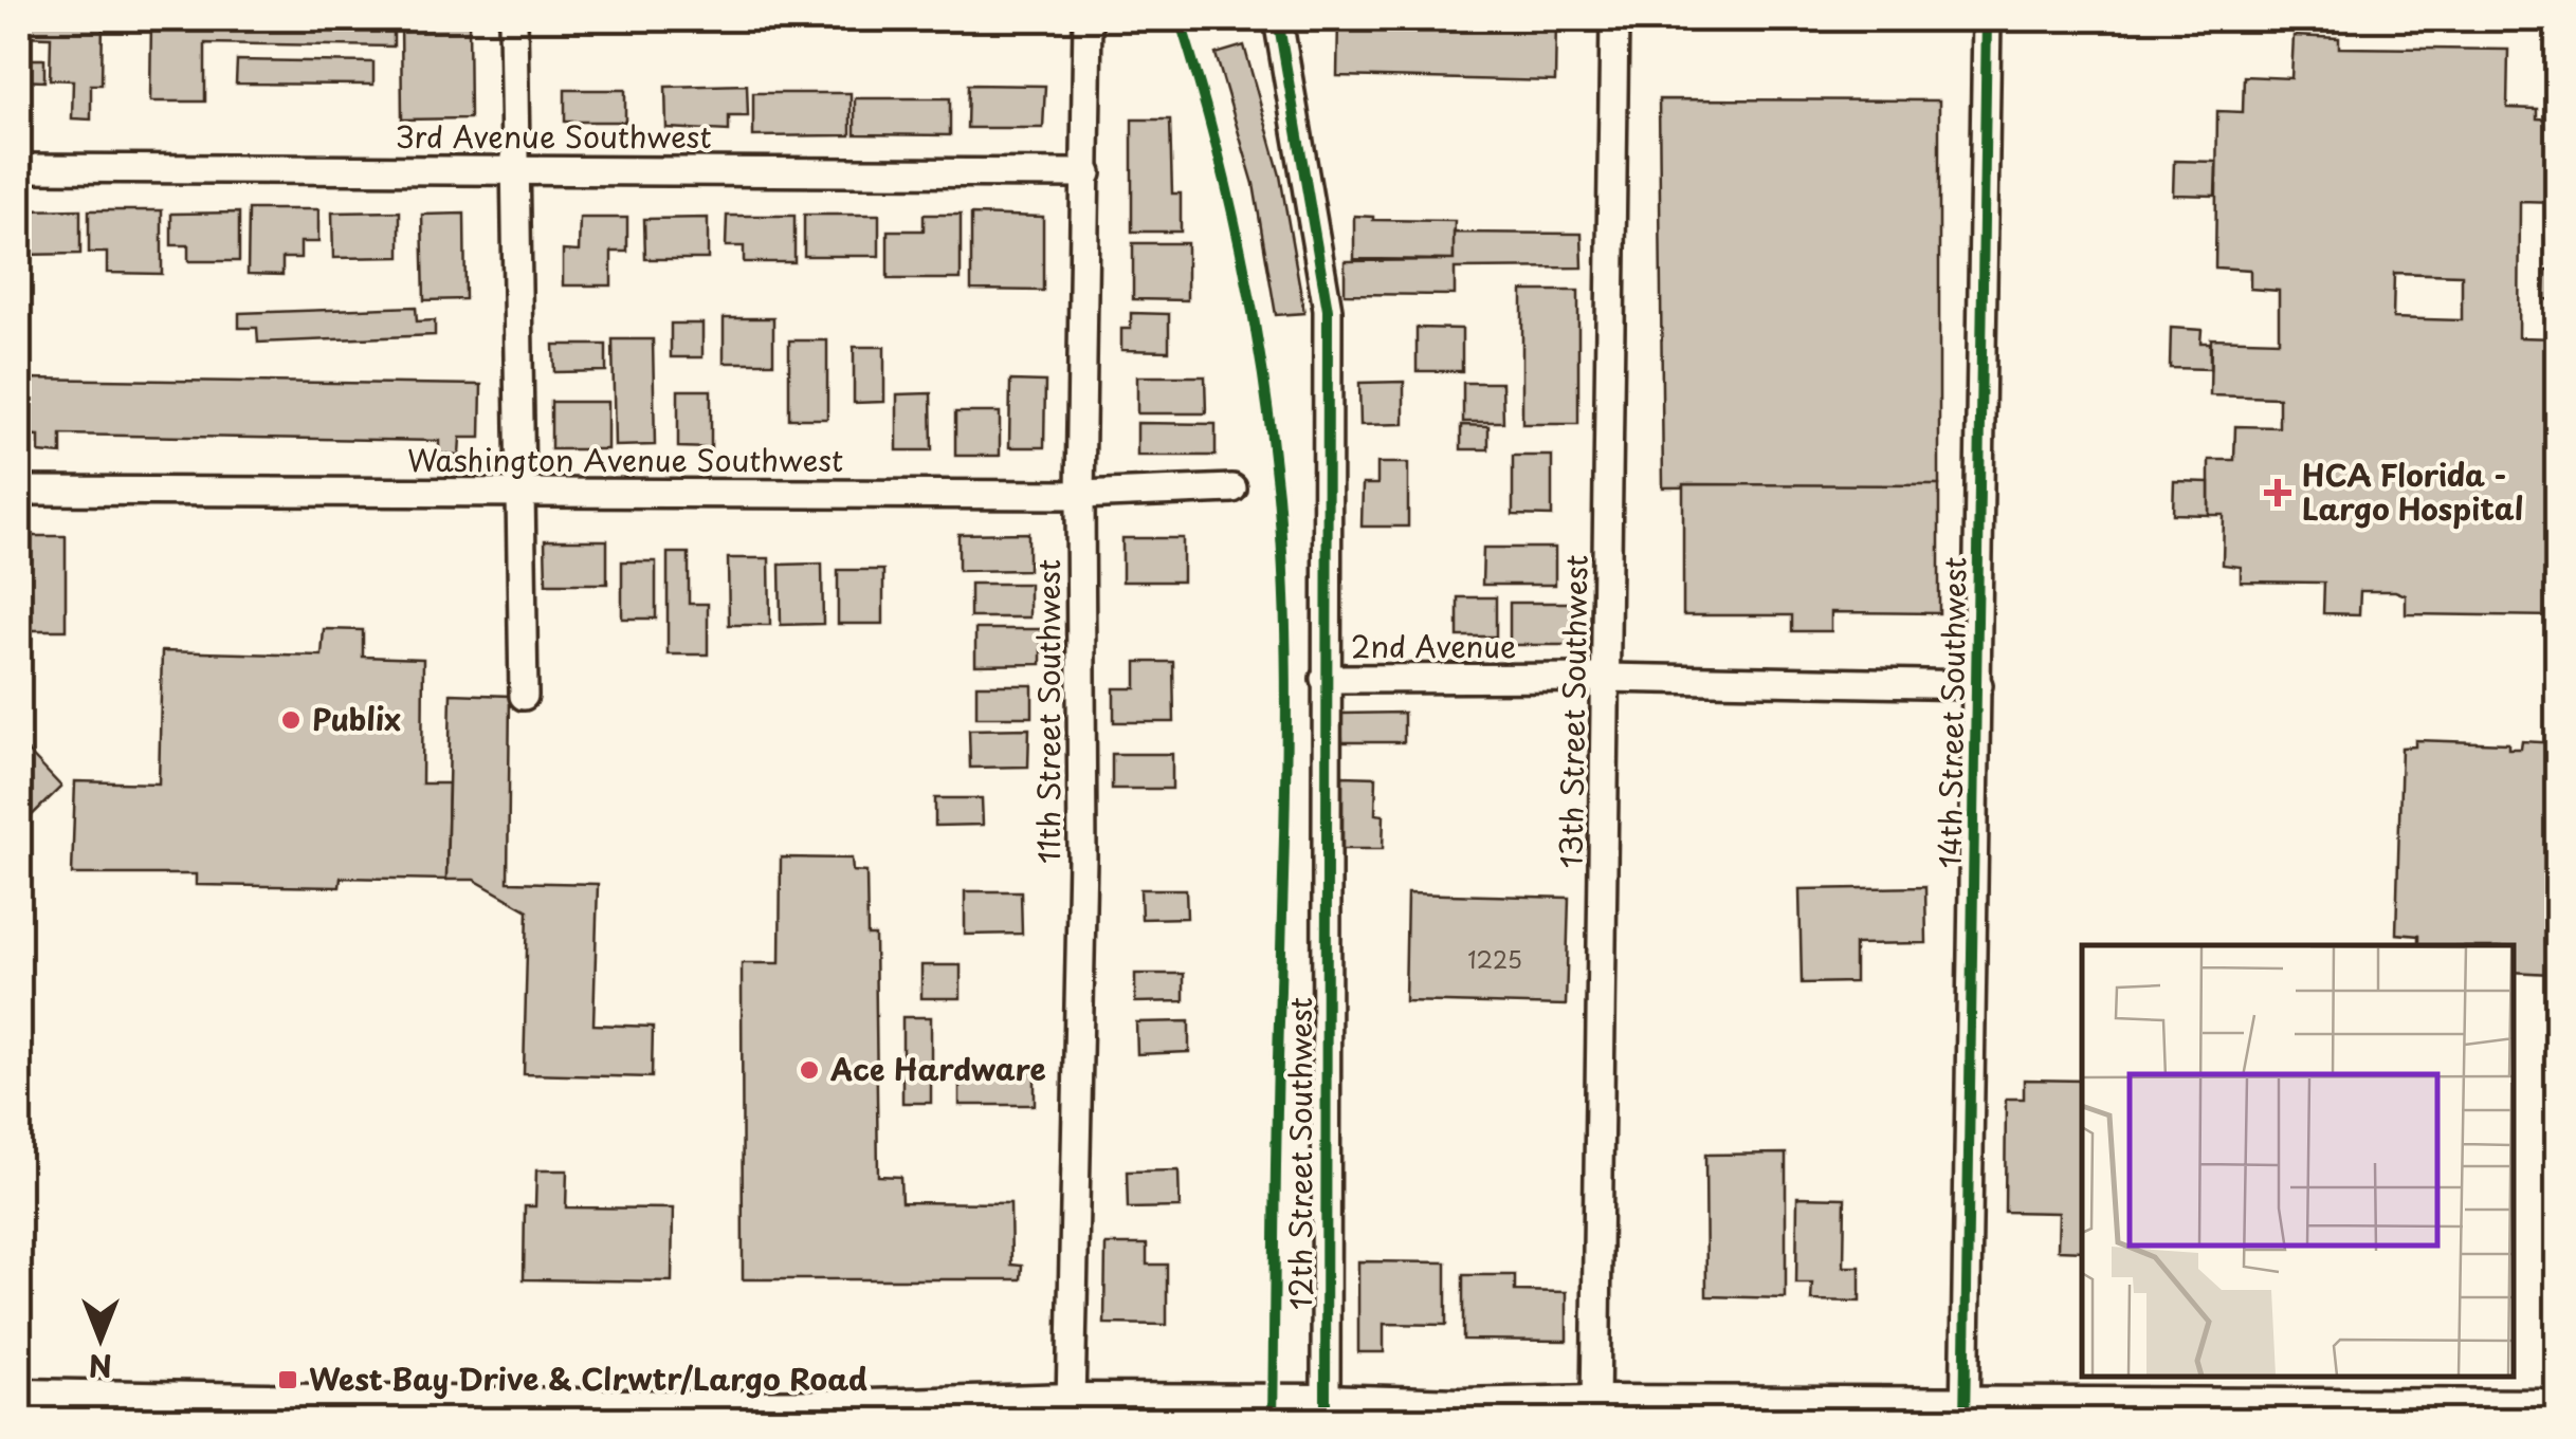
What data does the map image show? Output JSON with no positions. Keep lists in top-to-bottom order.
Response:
{
  "streets": {
    "street": [
      "3rd Avenue Southwest",
      "Washington Avenue Southwest",
      "2nd Avenue",
      "11th Street Southwest",
      "13th Street Southwest",
      "14th Street Southwest",
      "12th Street Southwest"
    ]
  },
  "crossings": [
    ["3rd Avenue Southwest", "11th Street Southwest"],
    ["Washington Avenue Southwest", "11th Street Southwest"],
    ["2nd Avenue", "13th Street Southwest"],
    ["2nd Avenue", "14th Street Southwest"],
    ["2nd Avenue", "12th Street Southwest"]
  ],
  "places": {
    "health": ["HCA Florida - Largo Hospital"],
    "other": ["Publix", "Ace Hardware"],
    "transit": ["West Bay Drive & Clrwtr/Largo Road"]
  },
  "house_numbers": ["1225"],
  "north": "bottom"
}
